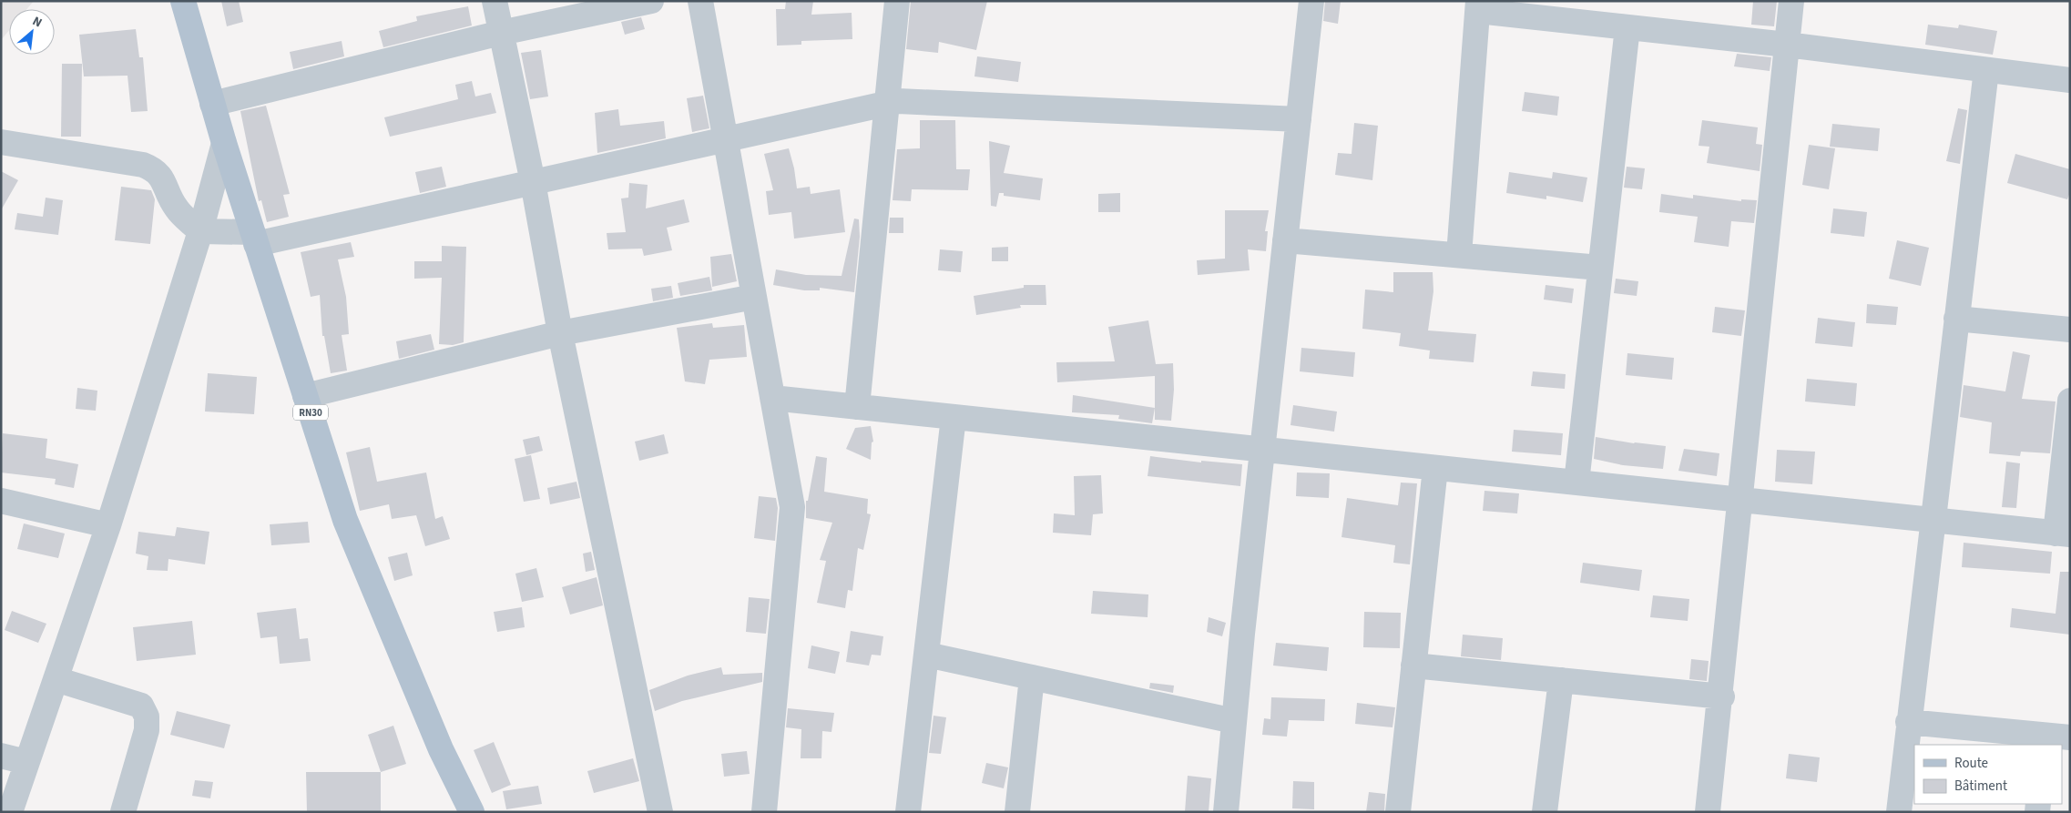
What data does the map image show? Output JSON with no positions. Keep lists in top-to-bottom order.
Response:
{
  "streets": {
    "main road": ["RN30"]
  },
  "legend": ["Route", "Bâtiment"],
  "north": "top right"
}
